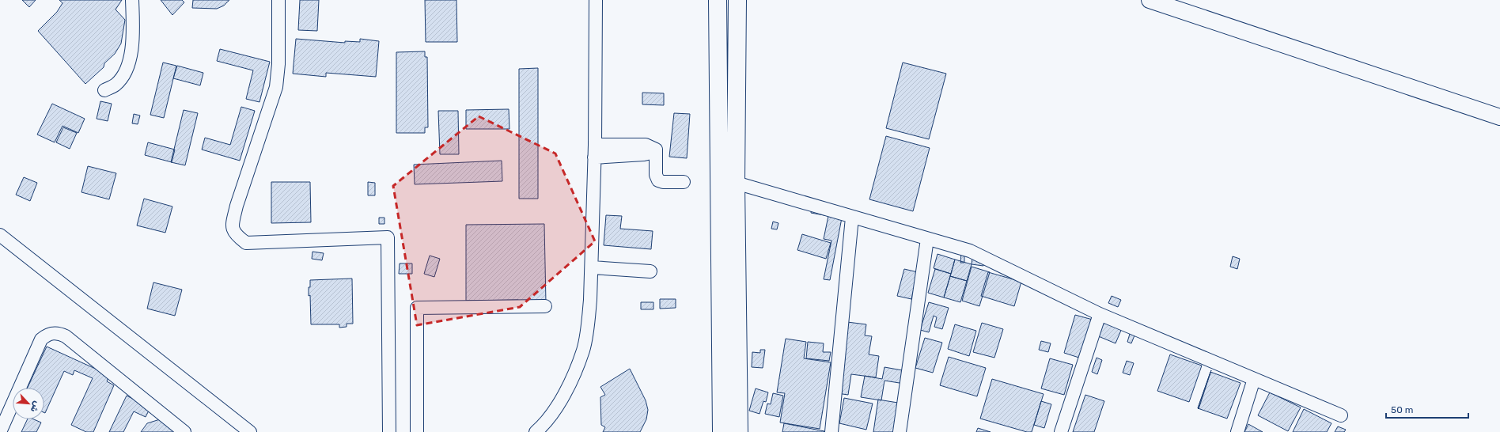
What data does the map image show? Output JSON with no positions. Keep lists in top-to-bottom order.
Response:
{
  "scale_bar": "50 m",
  "north": "bottom right"
}
